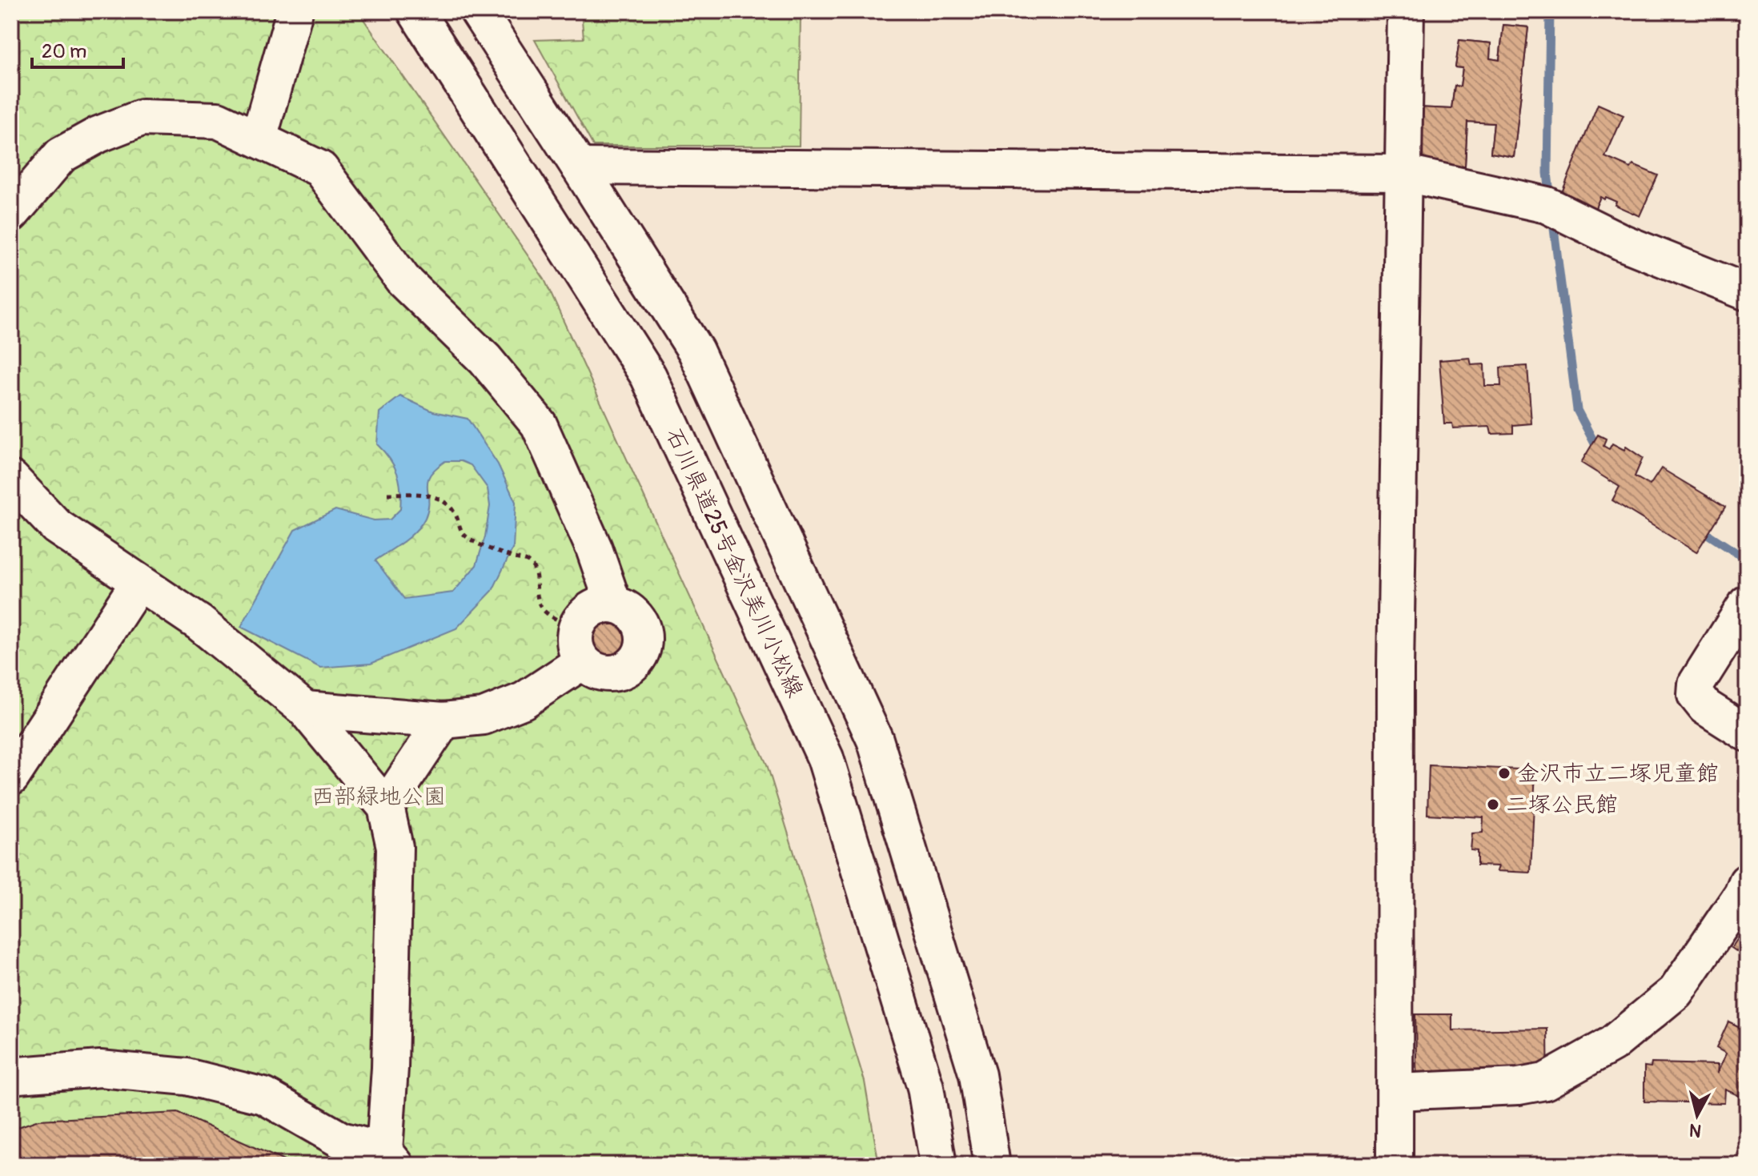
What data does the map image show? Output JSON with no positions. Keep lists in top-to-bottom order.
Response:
{
  "streets": {
    "street": ["石川県道25号金沢美川小松線"]
  },
  "parks": ["西部緑地公園"],
  "places": ["金沢市立二塚児童館", "二塚公民館"],
  "scale_bar": "20 m",
  "north": "bottom"
}
